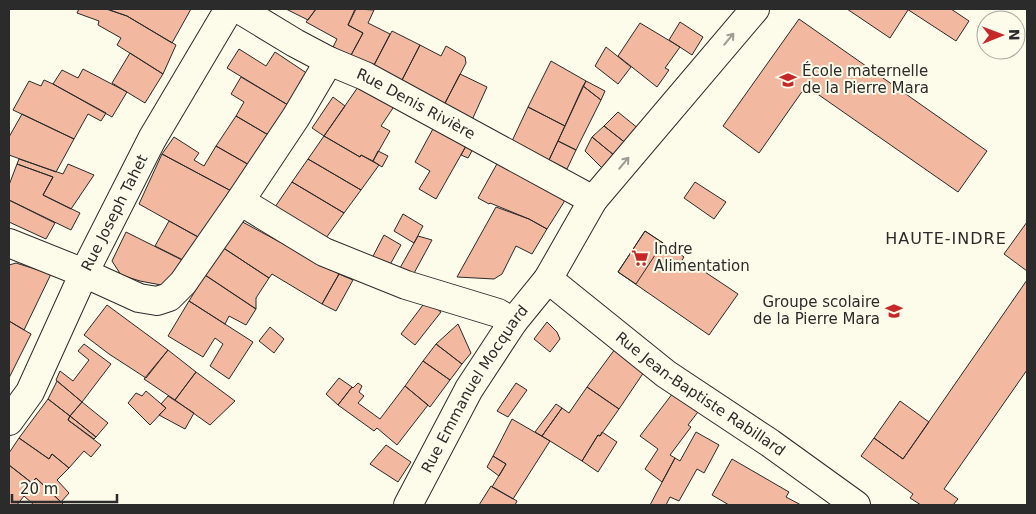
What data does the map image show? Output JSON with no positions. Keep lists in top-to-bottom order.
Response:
{
  "streets": {
    "street": [
      "Rue Denis Rivière",
      "Rue Joseph Tahet",
      "Rue Emmanuel Mocquard",
      "Rue Jean-Baptiste Rabillard"
    ]
  },
  "crossings": [
    ["Rue Emmanuel Mocquard", "Rue Jean-Baptiste Rabillard"]
  ],
  "districts": ["HAUTE-INDRE"],
  "places": {
    "school or university": ["École maternelle de la Pierre Mara", "Groupe scolaire de la Pierre Mara"],
    "supermarket": ["Indre Alimentation"]
  },
  "scale_bar": "20 m",
  "north": "right"
}
